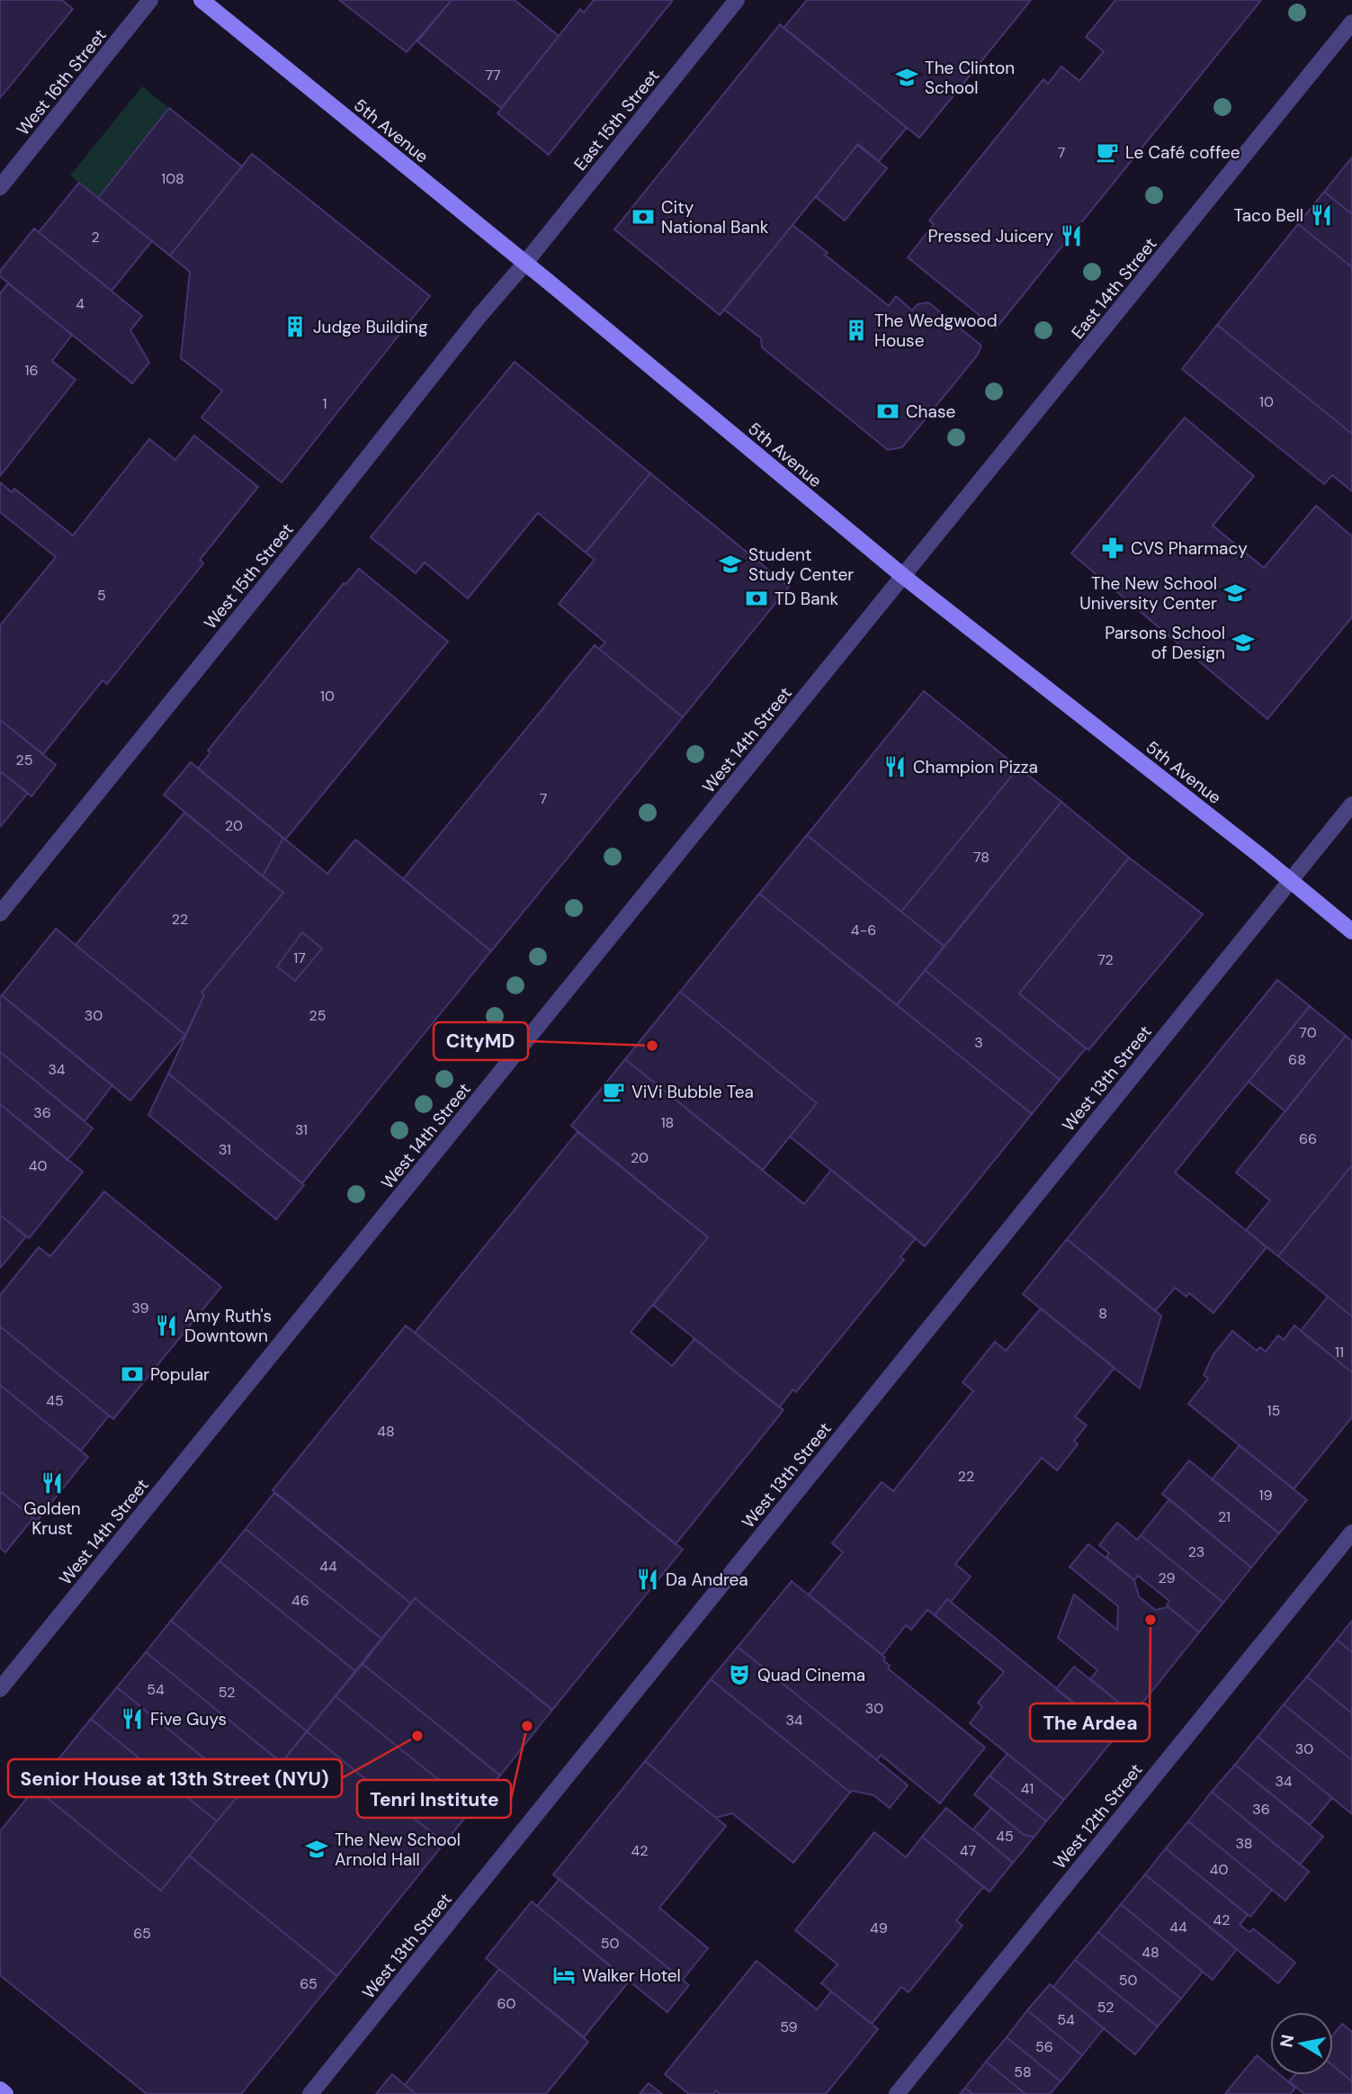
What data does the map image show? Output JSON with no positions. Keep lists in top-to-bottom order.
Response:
{
  "streets": {
    "main road": ["5th Avenue"],
    "street": [
      "West 16th Street",
      "East 15th Street",
      "East 14th Street",
      "West 15th Street",
      "West 14th Street",
      "West 13th Street",
      "West 12th Street"
    ]
  },
  "crossings": [
    ["East 15th Street", "5th Avenue"],
    ["East 15th Street", "West 15th Street"],
    ["5th Avenue", "East 14th Street"],
    ["5th Avenue", "West 15th Street"],
    ["5th Avenue", "West 14th Street"],
    ["5th Avenue", "West 13th Street"],
    ["East 14th Street", "West 14th Street"]
  ],
  "places": {
    "school or university": [
      "The Clinton School",
      "Student Study Center",
      "The New School University Center",
      "Parsons School of Design",
      "The New School Arnold Hall"
    ],
    "cafe": ["Le Café coffee", "ViVi Bubble Tea"],
    "restaurant": [
      "Taco Bell",
      "Pressed Juicery",
      "Champion Pizza",
      "Amy Ruth's Downtown",
      "Golden Krust",
      "Da Andrea",
      "Five Guys"
    ],
    "bank": [
      "City National Bank",
      "Chase",
      "TD Bank",
      "Popular"
    ],
    "building": ["Judge Building", "The Wedgwood House"],
    "pharmacy": ["CVS Pharmacy"],
    "other": [
      "CityMD",
      "The Ardea",
      "Tenri Institute",
      "Senior House at 13th Street (NYU)"
    ],
    "theatre": ["Quad Cinema"],
    "hotel": ["Walker Hotel"]
  },
  "house_numbers": [
    "77",
    "7",
    "108",
    "2",
    "4",
    "16",
    "10",
    "1",
    "5",
    "10",
    "25",
    "7",
    "20",
    "78",
    "22",
    "4-6",
    "17",
    "72",
    "30",
    "25",
    "70",
    "3",
    "68",
    "34",
    "36",
    "18",
    "31",
    "66",
    "31",
    "20",
    "40",
    "39",
    "8",
    "11",
    "45",
    "15",
    "48",
    "22",
    "19",
    "21",
    "23",
    "44",
    "29",
    "46",
    "54",
    "52",
    "30",
    "34",
    "30",
    "34",
    "41",
    "36",
    "45",
    "38",
    "42",
    "47",
    "40",
    "42",
    "44",
    "49",
    "65",
    "50",
    "48",
    "50",
    "65",
    "60",
    "52",
    "54",
    "59",
    "56",
    "58"
  ],
  "north": "left"
}
